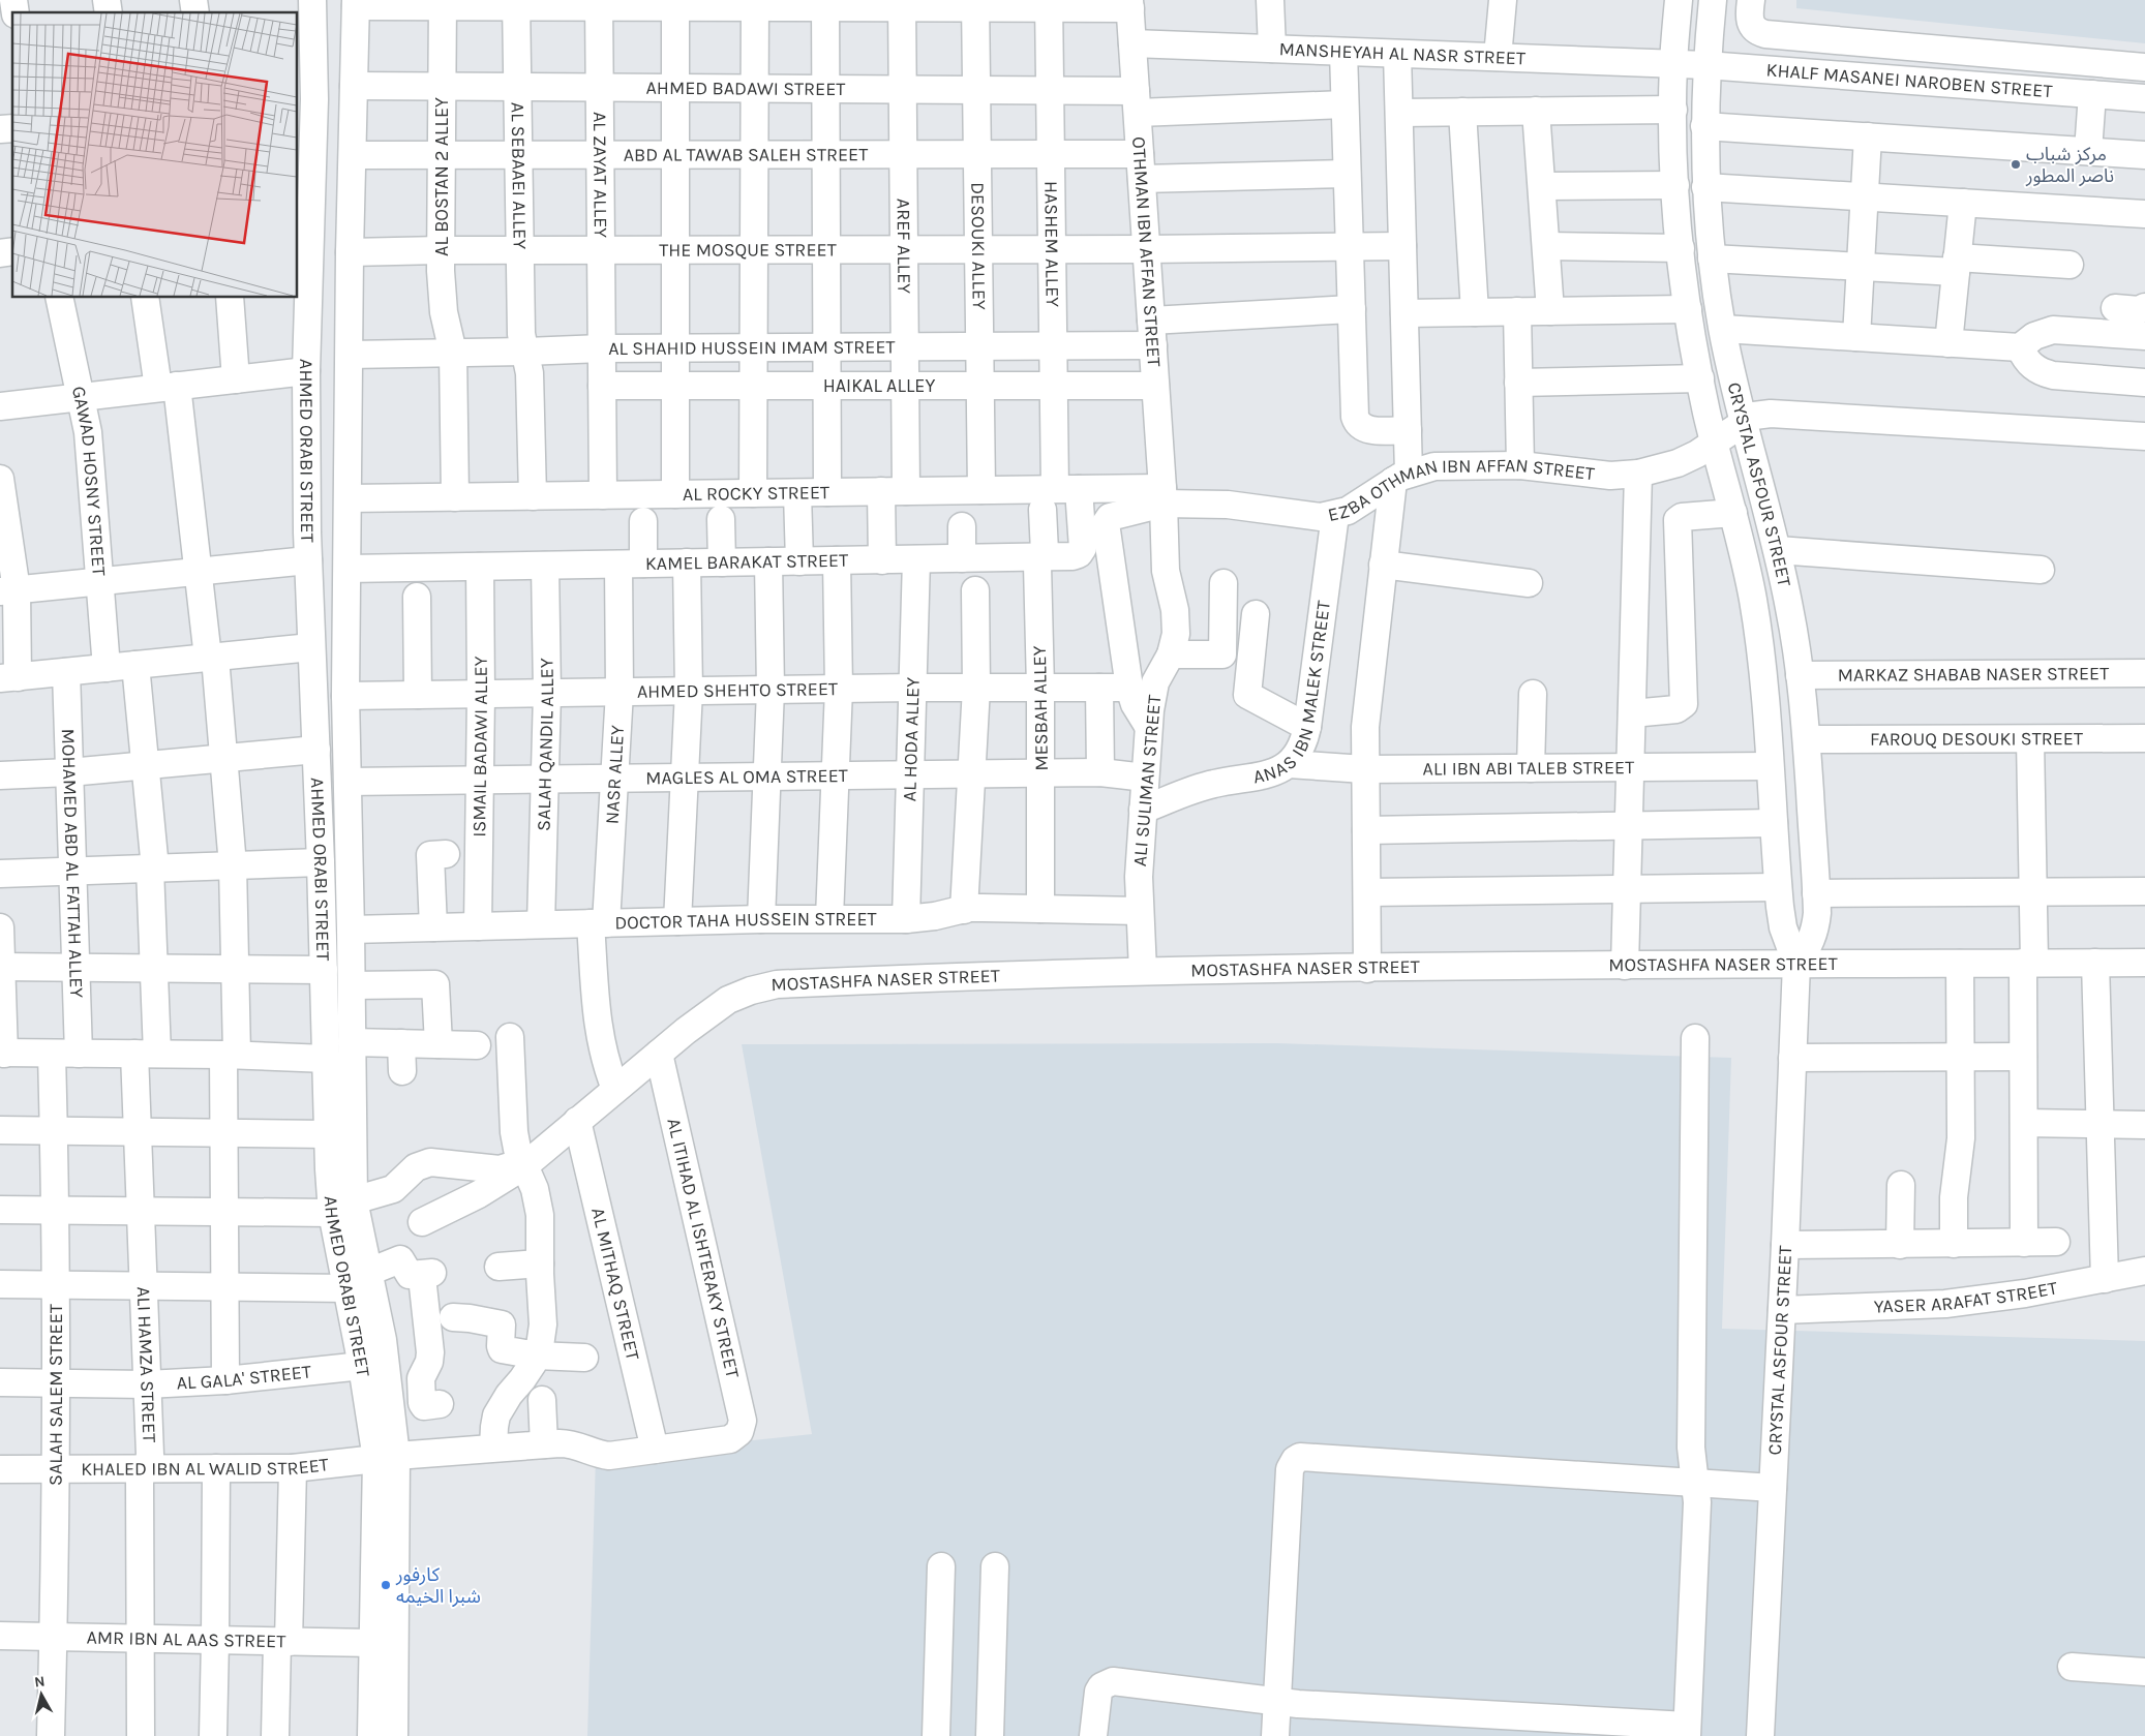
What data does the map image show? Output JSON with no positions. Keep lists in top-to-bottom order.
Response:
{
  "streets": {
    "street": [
      "MANSHEYAH AL NASR STREET",
      "KHALF MASANEI NAROBEN STREET",
      "AHMED BADAWI STREET",
      "ABD AL TAWAB SALEH STREET",
      "AL ZAYAT ALLEY",
      "AL SEBAAEI ALLEY",
      "AL BOSTAN 2 ALLEY",
      "AREF ALLEY",
      "DESOUKI ALLEY",
      "HASHEM ALLEY",
      "THE MOSQUE STREET",
      "OTHMAN IBN AFFAN STREET",
      "AL SHAHID HUSSEIN IMAM STREET",
      "HAIKAL ALLEY",
      "AHMED ORABI STREET",
      "GAWAD HOSNY STREET",
      "CRYSTAL ASFOUR STREET",
      "AL ROCKY STREET",
      "EZBA OTHMAN IBN AFFAN STREET",
      "KAMEL BARAKAT STREET",
      "MARKAZ SHABAB NASER STREET",
      "ANAS IBN MALEK STREET",
      "AHMED SHEHTO STREET",
      "MESBAH ALLEY",
      "AL HODA ALLEY",
      "FAROUQ DESOUKI STREET",
      "SALAH QANDIL ALLEY",
      "ISMAIL BADAWI ALLEY",
      "ALI IBN ABI TALEB STREET",
      "NASR ALLEY",
      "MAGLES AL OMA STREET",
      "ALI SULIMAN STREET",
      "MOHAMED ABD AL FATTAH ALLEY",
      "DOCTOR TAHA HUSSEIN STREET",
      "MOSTASHFA NASER STREET",
      "AL ITIHAD AL ISHTERAKY STREET",
      "AL MITHAQ STREET",
      "YASER ARAFAT STREET",
      "ALI HAMZA STREET",
      "AL GALA' STREET",
      "SALAH SALEM STREET",
      "KHALED IBN AL WALID STREET",
      "AMR IBN AL AAS STREET"
    ]
  },
  "crossings": [
    ["MANSHEYAH AL NASR STREET", "KHALF MASANEI NAROBEN STREET"],
    ["MANSHEYAH AL NASR STREET", "OTHMAN IBN AFFAN STREET"],
    ["MANSHEYAH AL NASR STREET", "CRYSTAL ASFOUR STREET"],
    ["KHALF MASANEI NAROBEN STREET", "CRYSTAL ASFOUR STREET"],
    ["AHMED BADAWI STREET", "AL ZAYAT ALLEY"],
    ["AHMED BADAWI STREET", "AL SEBAAEI ALLEY"],
    ["AHMED BADAWI STREET", "AL BOSTAN 2 ALLEY"],
    ["AHMED BADAWI STREET", "AREF ALLEY"],
    ["AHMED BADAWI STREET", "DESOUKI ALLEY"],
    ["AHMED BADAWI STREET", "HASHEM ALLEY"],
    ["AHMED BADAWI STREET", "OTHMAN IBN AFFAN STREET"],
    ["AHMED BADAWI STREET", "AHMED ORABI STREET"],
    ["ABD AL TAWAB SALEH STREET", "AL ZAYAT ALLEY"],
    ["ABD AL TAWAB SALEH STREET", "AL SEBAAEI ALLEY"],
    ["ABD AL TAWAB SALEH STREET", "AL BOSTAN 2 ALLEY"],
    ["ABD AL TAWAB SALEH STREET", "AREF ALLEY"],
    ["ABD AL TAWAB SALEH STREET", "DESOUKI ALLEY"],
    ["ABD AL TAWAB SALEH STREET", "HASHEM ALLEY"],
    ["ABD AL TAWAB SALEH STREET", "OTHMAN IBN AFFAN STREET"],
    ["ABD AL TAWAB SALEH STREET", "AHMED ORABI STREET"],
    ["AL ZAYAT ALLEY", "THE MOSQUE STREET"],
    ["AL ZAYAT ALLEY", "AL SHAHID HUSSEIN IMAM STREET"],
    ["AL ZAYAT ALLEY", "HAIKAL ALLEY"],
    ["AL ZAYAT ALLEY", "AL ROCKY STREET"],
    ["AL SEBAAEI ALLEY", "THE MOSQUE STREET"],
    ["AL SEBAAEI ALLEY", "AL SHAHID HUSSEIN IMAM STREET"],
    ["AL SEBAAEI ALLEY", "AL ROCKY STREET"],
    ["AL BOSTAN 2 ALLEY", "THE MOSQUE STREET"],
    ["AL BOSTAN 2 ALLEY", "AL SHAHID HUSSEIN IMAM STREET"],
    ["AL BOSTAN 2 ALLEY", "AL ROCKY STREET"],
    ["AREF ALLEY", "THE MOSQUE STREET"],
    ["AREF ALLEY", "AL SHAHID HUSSEIN IMAM STREET"],
    ["AREF ALLEY", "HAIKAL ALLEY"],
    ["AREF ALLEY", "AL ROCKY STREET"],
    ["AREF ALLEY", "KAMEL BARAKAT STREET"],
    ["DESOUKI ALLEY", "THE MOSQUE STREET"],
    ["DESOUKI ALLEY", "AL SHAHID HUSSEIN IMAM STREET"],
    ["DESOUKI ALLEY", "HAIKAL ALLEY"],
    ["DESOUKI ALLEY", "AL ROCKY STREET"],
    ["HASHEM ALLEY", "THE MOSQUE STREET"],
    ["HASHEM ALLEY", "AL SHAHID HUSSEIN IMAM STREET"],
    ["HASHEM ALLEY", "HAIKAL ALLEY"],
    ["HASHEM ALLEY", "AL ROCKY STREET"],
    ["HASHEM ALLEY", "KAMEL BARAKAT STREET"],
    ["HASHEM ALLEY", "MESBAH ALLEY"],
    ["THE MOSQUE STREET", "OTHMAN IBN AFFAN STREET"],
    ["THE MOSQUE STREET", "AHMED ORABI STREET"],
    ["OTHMAN IBN AFFAN STREET", "AL SHAHID HUSSEIN IMAM STREET"],
    ["OTHMAN IBN AFFAN STREET", "HAIKAL ALLEY"],
    ["OTHMAN IBN AFFAN STREET", "AL ROCKY STREET"],
    ["OTHMAN IBN AFFAN STREET", "EZBA OTHMAN IBN AFFAN STREET"],
    ["OTHMAN IBN AFFAN STREET", "ALI SULIMAN STREET"],
    ["AL SHAHID HUSSEIN IMAM STREET", "AHMED ORABI STREET"],
    ["AHMED ORABI STREET", "AL ROCKY STREET"],
    ["AHMED ORABI STREET", "KAMEL BARAKAT STREET"],
    ["AHMED ORABI STREET", "AHMED SHEHTO STREET"],
    ["AHMED ORABI STREET", "MAGLES AL OMA STREET"],
    ["AHMED ORABI STREET", "DOCTOR TAHA HUSSEIN STREET"],
    ["AHMED ORABI STREET", "AL GALA' STREET"],
    ["AHMED ORABI STREET", "KHALED IBN AL WALID STREET"],
    ["AHMED ORABI STREET", "AMR IBN AL AAS STREET"],
    ["CRYSTAL ASFOUR STREET", "EZBA OTHMAN IBN AFFAN STREET"],
    ["CRYSTAL ASFOUR STREET", "MARKAZ SHABAB NASER STREET"],
    ["CRYSTAL ASFOUR STREET", "FAROUQ DESOUKI STREET"],
    ["CRYSTAL ASFOUR STREET", "ALI IBN ABI TALEB STREET"],
    ["CRYSTAL ASFOUR STREET", "MOSTASHFA NASER STREET"],
    ["CRYSTAL ASFOUR STREET", "YASER ARAFAT STREET"],
    ["AL ROCKY STREET", "EZBA OTHMAN IBN AFFAN STREET"],
    ["AL ROCKY STREET", "KAMEL BARAKAT STREET"],
    ["AL ROCKY STREET", "MESBAH ALLEY"],
    ["AL ROCKY STREET", "ALI SULIMAN STREET"],
    ["EZBA OTHMAN IBN AFFAN STREET", "ANAS IBN MALEK STREET"],
    ["EZBA OTHMAN IBN AFFAN STREET", "ALI SULIMAN STREET"],
    ["KAMEL BARAKAT STREET", "MESBAH ALLEY"],
    ["KAMEL BARAKAT STREET", "AL HODA ALLEY"],
    ["KAMEL BARAKAT STREET", "SALAH QANDIL ALLEY"],
    ["KAMEL BARAKAT STREET", "ISMAIL BADAWI ALLEY"],
    ["KAMEL BARAKAT STREET", "NASR ALLEY"],
    ["ANAS IBN MALEK STREET", "ALI IBN ABI TALEB STREET"],
    ["ANAS IBN MALEK STREET", "ALI SULIMAN STREET"],
    ["AHMED SHEHTO STREET", "MESBAH ALLEY"],
    ["AHMED SHEHTO STREET", "AL HODA ALLEY"],
    ["AHMED SHEHTO STREET", "SALAH QANDIL ALLEY"],
    ["AHMED SHEHTO STREET", "ISMAIL BADAWI ALLEY"],
    ["AHMED SHEHTO STREET", "NASR ALLEY"],
    ["MESBAH ALLEY", "MAGLES AL OMA STREET"],
    ["MESBAH ALLEY", "DOCTOR TAHA HUSSEIN STREET"],
    ["AL HODA ALLEY", "MAGLES AL OMA STREET"],
    ["AL HODA ALLEY", "DOCTOR TAHA HUSSEIN STREET"],
    ["SALAH QANDIL ALLEY", "MAGLES AL OMA STREET"],
    ["SALAH QANDIL ALLEY", "DOCTOR TAHA HUSSEIN STREET"],
    ["ISMAIL BADAWI ALLEY", "MAGLES AL OMA STREET"],
    ["ISMAIL BADAWI ALLEY", "DOCTOR TAHA HUSSEIN STREET"],
    ["NASR ALLEY", "MAGLES AL OMA STREET"],
    ["NASR ALLEY", "DOCTOR TAHA HUSSEIN STREET"],
    ["NASR ALLEY", "MOSTASHFA NASER STREET"],
    ["MAGLES AL OMA STREET", "ALI SULIMAN STREET"],
    ["ALI SULIMAN STREET", "DOCTOR TAHA HUSSEIN STREET"],
    ["ALI SULIMAN STREET", "MOSTASHFA NASER STREET"],
    ["MOSTASHFA NASER STREET", "AL ITIHAD AL ISHTERAKY STREET"],
    ["MOSTASHFA NASER STREET", "AL MITHAQ STREET"],
    ["AL ITIHAD AL ISHTERAKY STREET", "KHALED IBN AL WALID STREET"],
    ["AL MITHAQ STREET", "KHALED IBN AL WALID STREET"],
    ["ALI HAMZA STREET", "AL GALA' STREET"],
    ["ALI HAMZA STREET", "KHALED IBN AL WALID STREET"],
    ["ALI HAMZA STREET", "AMR IBN AL AAS STREET"],
    ["AL GALA' STREET", "SALAH SALEM STREET"],
    ["SALAH SALEM STREET", "KHALED IBN AL WALID STREET"],
    ["SALAH SALEM STREET", "AMR IBN AL AAS STREET"]
  ],
  "places": ["مركز شباب ناصر المطور", "كارفور شبرا الخيمه"],
  "north": "top"
}
